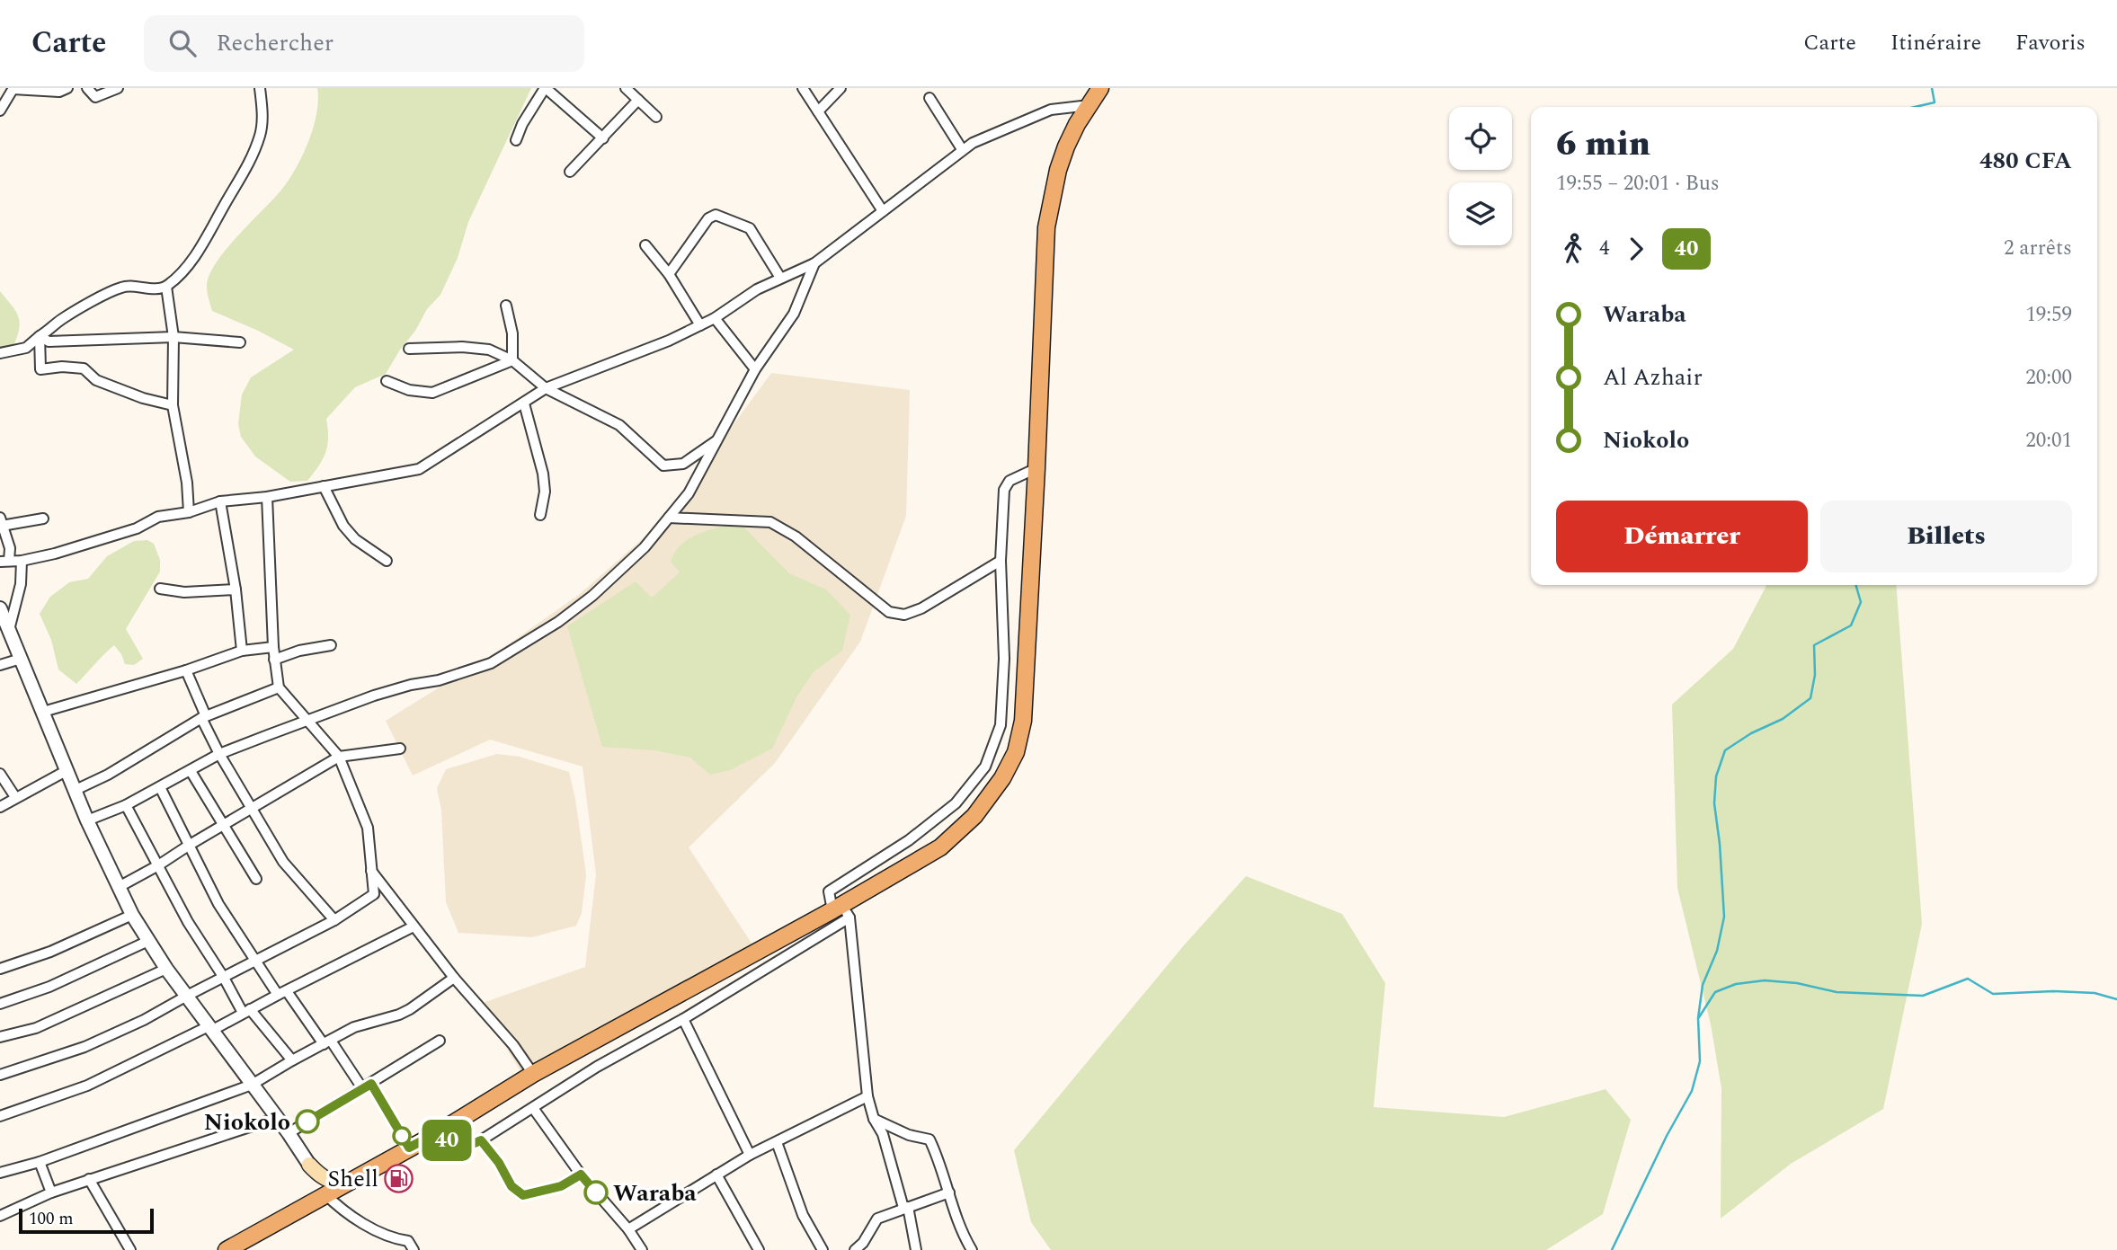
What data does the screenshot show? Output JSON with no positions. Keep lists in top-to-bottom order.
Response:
{
  "places": {
    "other": ["Niokolo", "Waraba"],
    "fuel station": ["Shell"]
  },
  "lines": ["bus line 40"],
  "scale_bar": "100 m",
  "page": {
    "header": "Carte",
    "search": "Rechercher",
    "nav": ["Carte", "Itinéraire", "Favoris"],
    "on_map": "40",
    "heading": ["6 min", "19:55 – 20:01 · Bus", "480 CFA"],
    "legs": ["4", "40", "2 arrêts"],
    "list": [
      {
        "name": "Waraba",
        "value": "19:59"
      },
      {
        "name": "Al Azhair",
        "value": "20:00"
      },
      {
        "name": "Niokolo",
        "value": "20:01"
      }
    ],
    "buttons": ["Démarrer", "Billets"],
    "scale": "100 m"
  }
}
